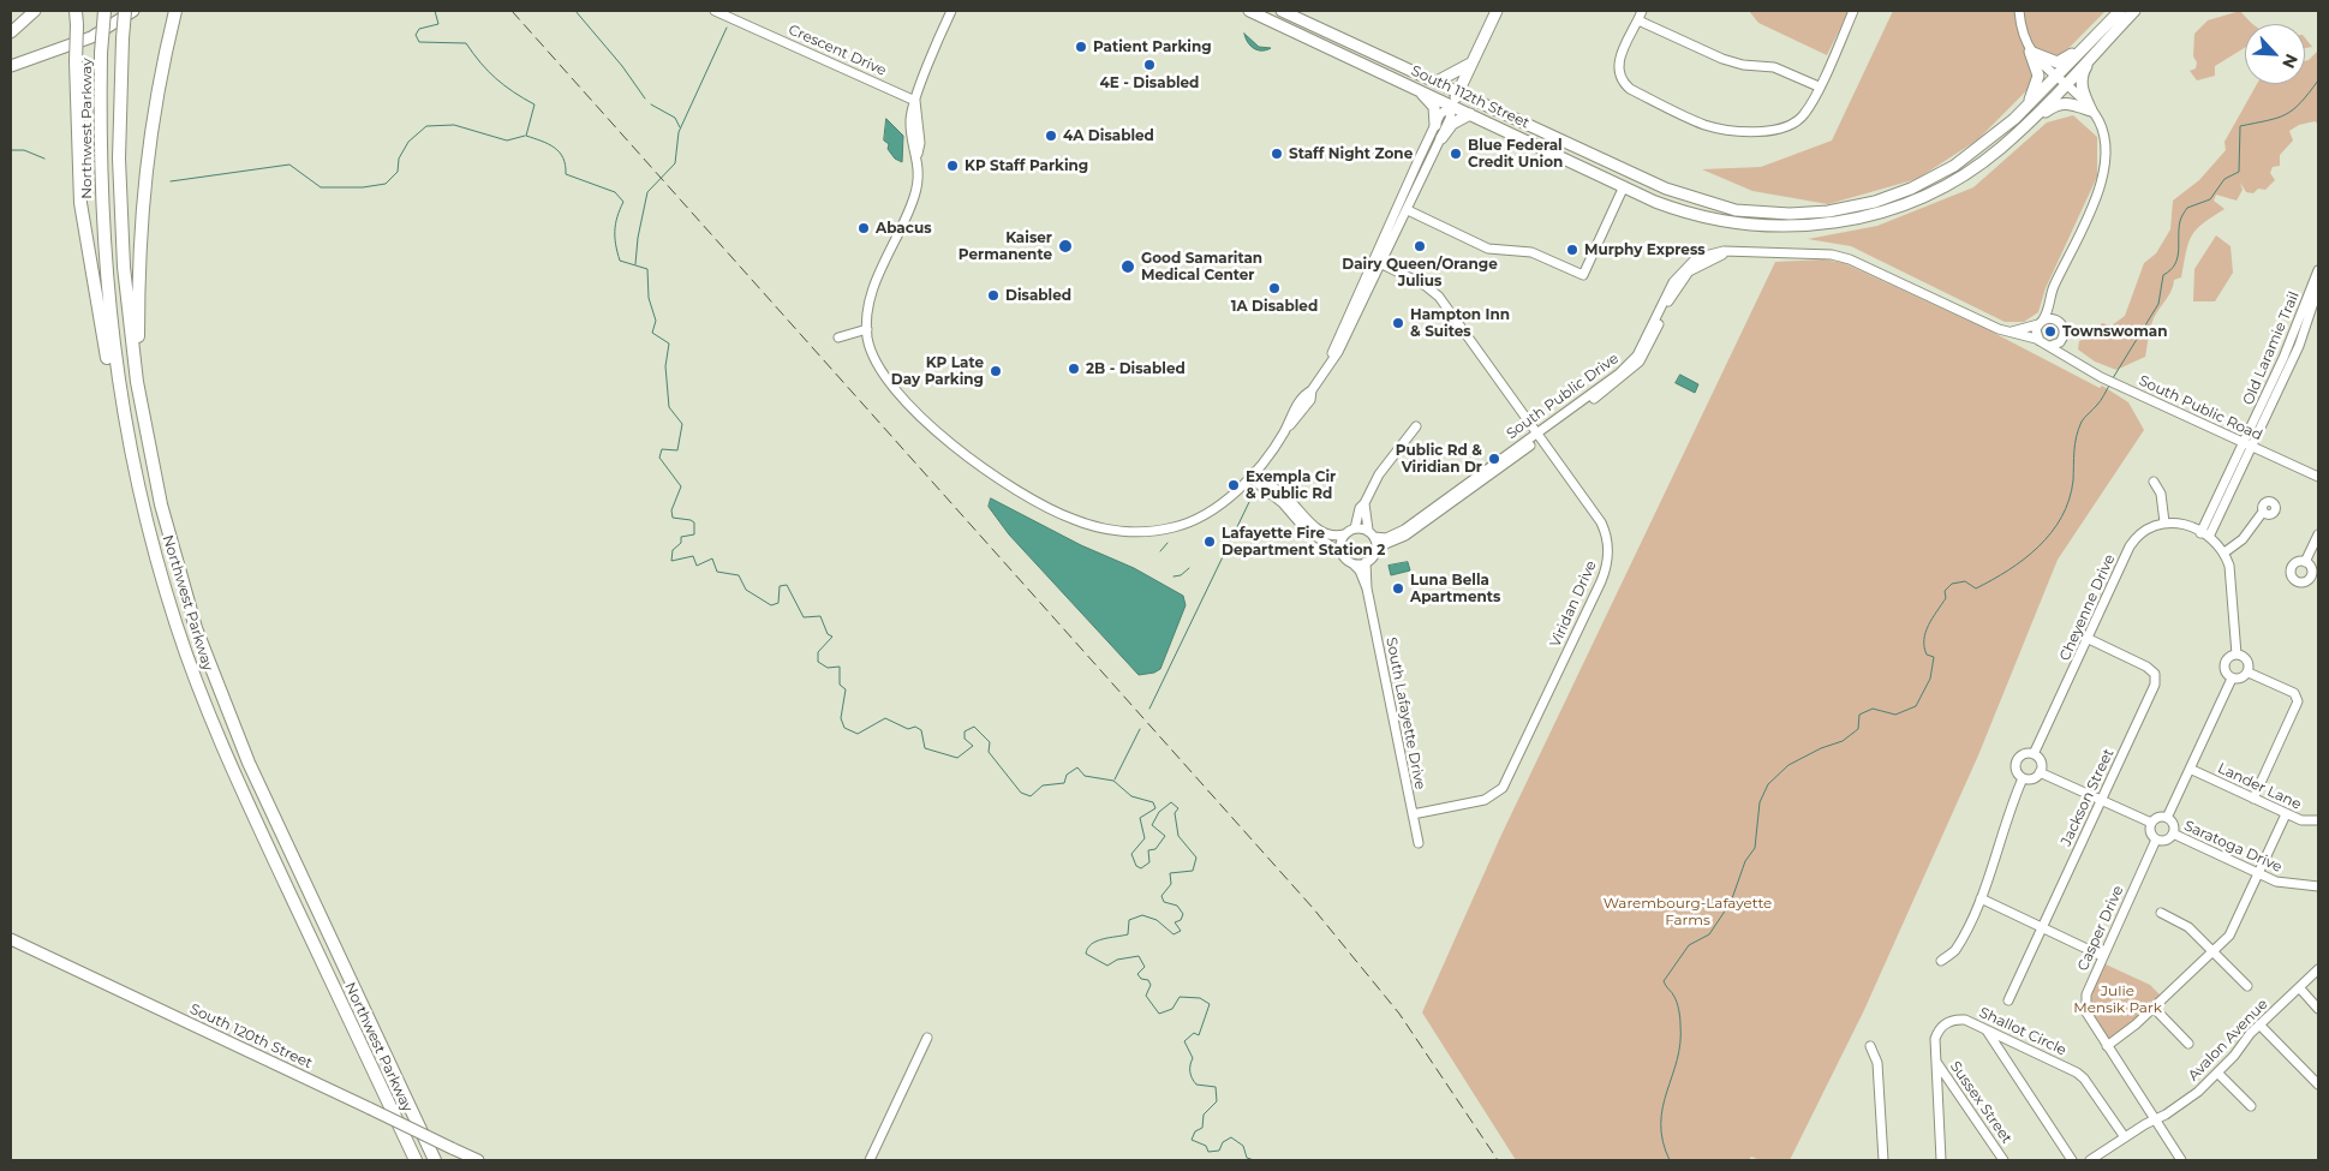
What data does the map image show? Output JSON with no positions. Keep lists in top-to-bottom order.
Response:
{
  "streets": {
    "highway": ["Northwest Parkway"],
    "main road": ["South 112th Street", "South 120th Street"],
    "street": [
      "Crescent Drive",
      "Old Laramie Trail",
      "South Public Drive",
      "South Public Road",
      "Viridan Drive",
      "Cheyenne Drive",
      "South Lafayette Drive",
      "Lander Lane",
      "Jackson Street",
      "Saratoga Drive",
      "Casper Drive",
      "Shallot Circle",
      "Avalon Avenue",
      "Sussex Street"
    ]
  },
  "crossings": [
    ["Old Laramie Trail", "South Public Road"],
    ["South Public Drive", "Viridan Drive"],
    ["South Public Drive", "South Lafayette Drive"],
    ["Viridan Drive", "South Lafayette Drive"],
    ["Cheyenne Drive", "Jackson Street"],
    ["Saratoga Drive", "Casper Drive"],
    ["Casper Drive", "Avalon Avenue"],
    ["Shallot Circle", "Avalon Avenue"],
    ["Shallot Circle", "Sussex Street"]
  ],
  "parks": ["Warembourg-Lafayette Farms", "Julie Mensik Park"],
  "places": [
    "Patient Parking",
    "4E - Disabled",
    "4A Disabled",
    "Staff Night Zone",
    "Blue Federal Credit Union",
    "KP Staff Parking",
    "Abacus",
    "Kaiser Permanente",
    "Dairy Queen/Orange Julius",
    "Murphy Express",
    "Good Samaritan Medical Center",
    "1A Disabled",
    "Disabled",
    "Hampton Inn & Suites",
    "Townswoman",
    "2B - Disabled",
    "KP Late Day Parking",
    "Public Rd & Viridian Dr",
    "Exempla Cir & Public Rd",
    "Lafayette Fire Department Station 2",
    "Luna Bella Apartments"
  ],
  "north": "bottom right"
}
